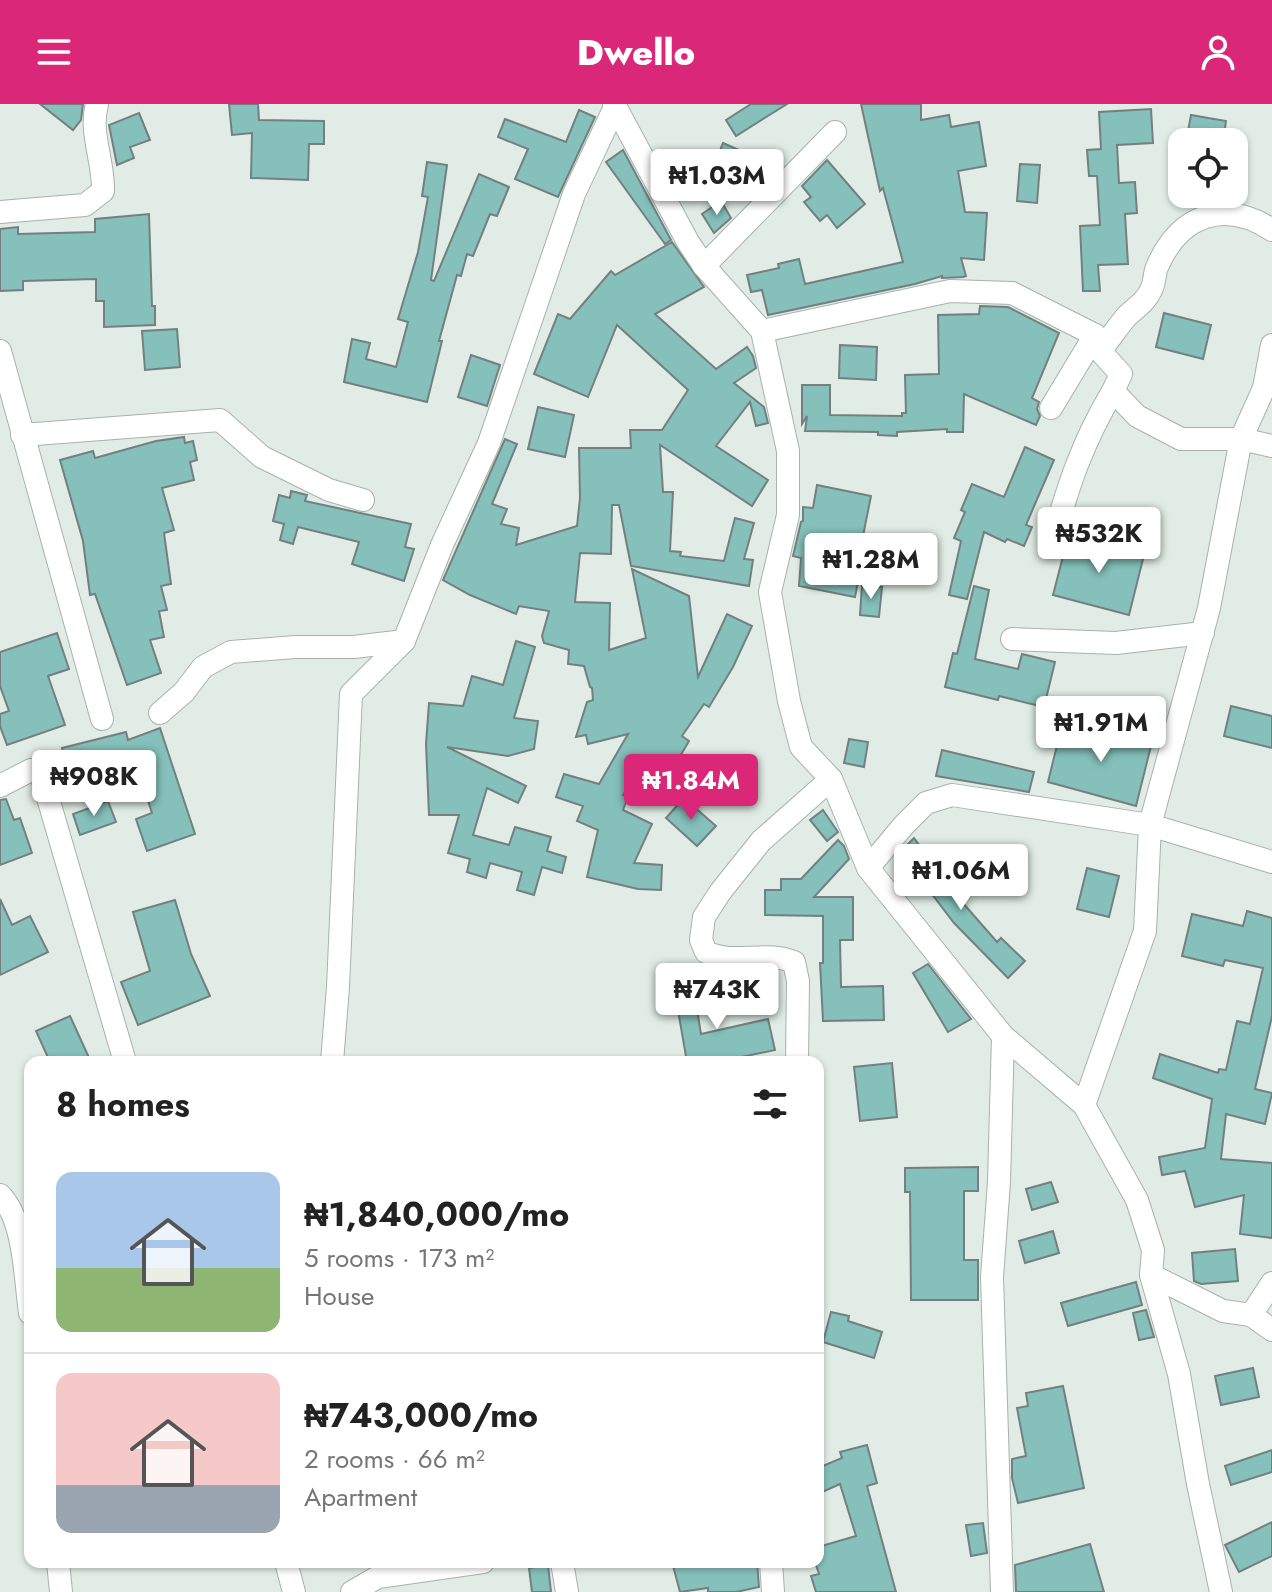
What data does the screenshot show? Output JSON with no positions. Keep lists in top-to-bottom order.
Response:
{
  "page": {
    "header": "Dwello",
    "price": [
      "₦1.03M",
      "₦532K",
      "₦1.28M",
      "₦1.91M",
      "₦908K",
      "₦1.84M",
      "₦1.06M",
      "₦743K"
    ],
    "heading": "8 homes",
    "list": [
      {
        "name": "₦1,840,000/mo",
        "note": "5 rooms · 173 m² · House"
      },
      {
        "name": "₦743,000/mo",
        "note": "2 rooms · 66 m² · Apartment"
      }
    ]
  }
}
